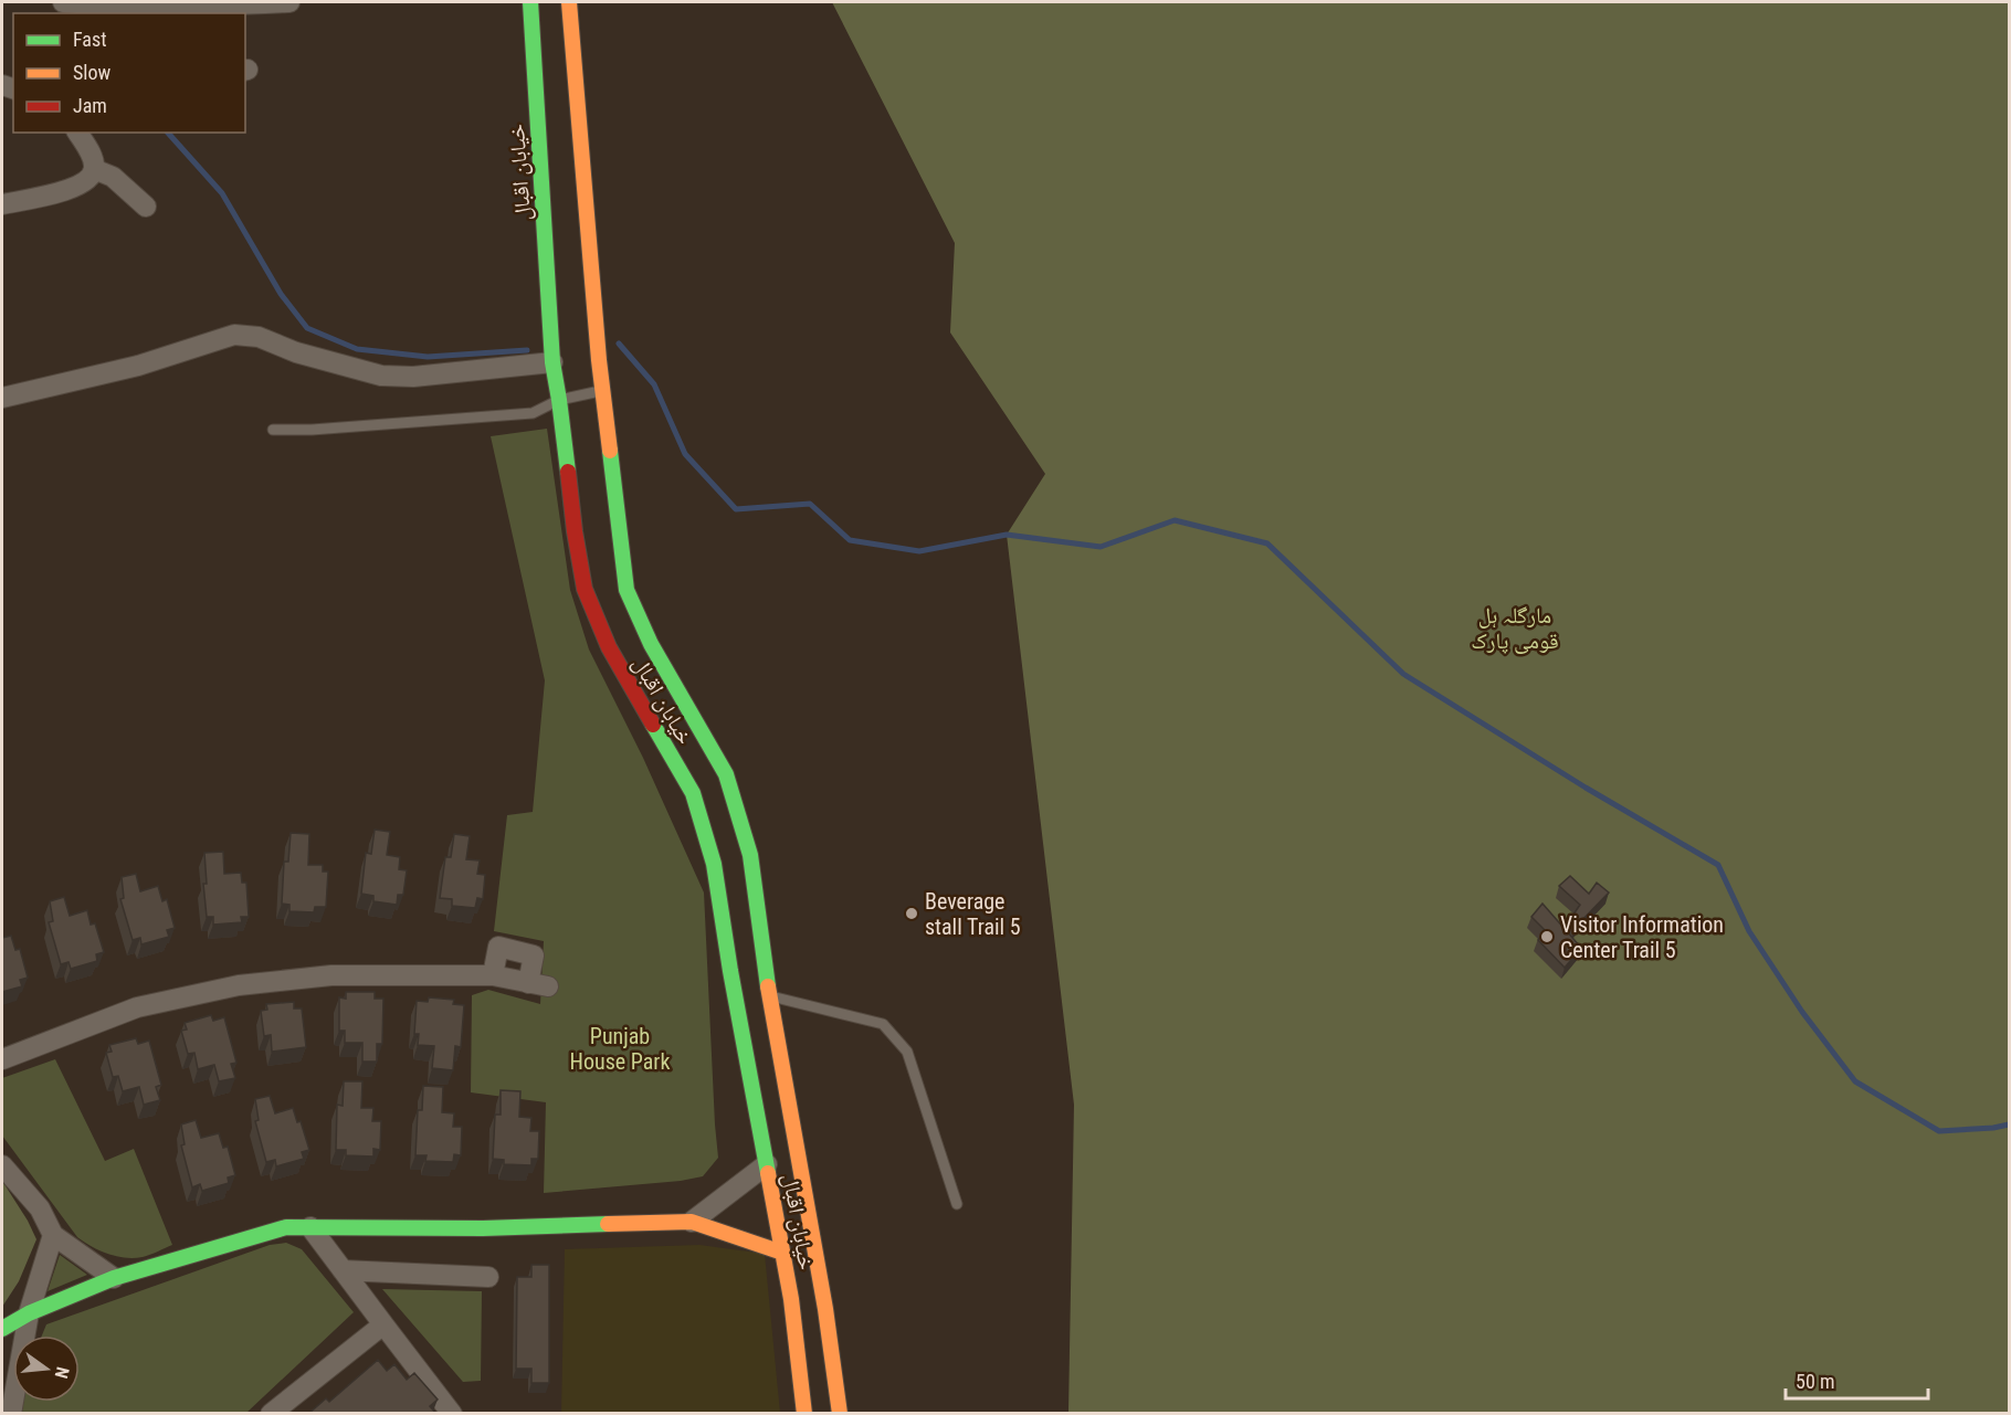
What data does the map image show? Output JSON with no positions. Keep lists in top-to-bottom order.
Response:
{
  "streets": {
    "main road": ["خیابان اقبال"]
  },
  "parks": ["مارگلہ ہل قومی پارک", "Punjab House Park"],
  "places": ["Beverage stall Trail 5", "Visitor Information Center Trail 5"],
  "legend": ["Fast", "Slow", "Jam"],
  "scale_bar": "50 m",
  "north": "right"
}
